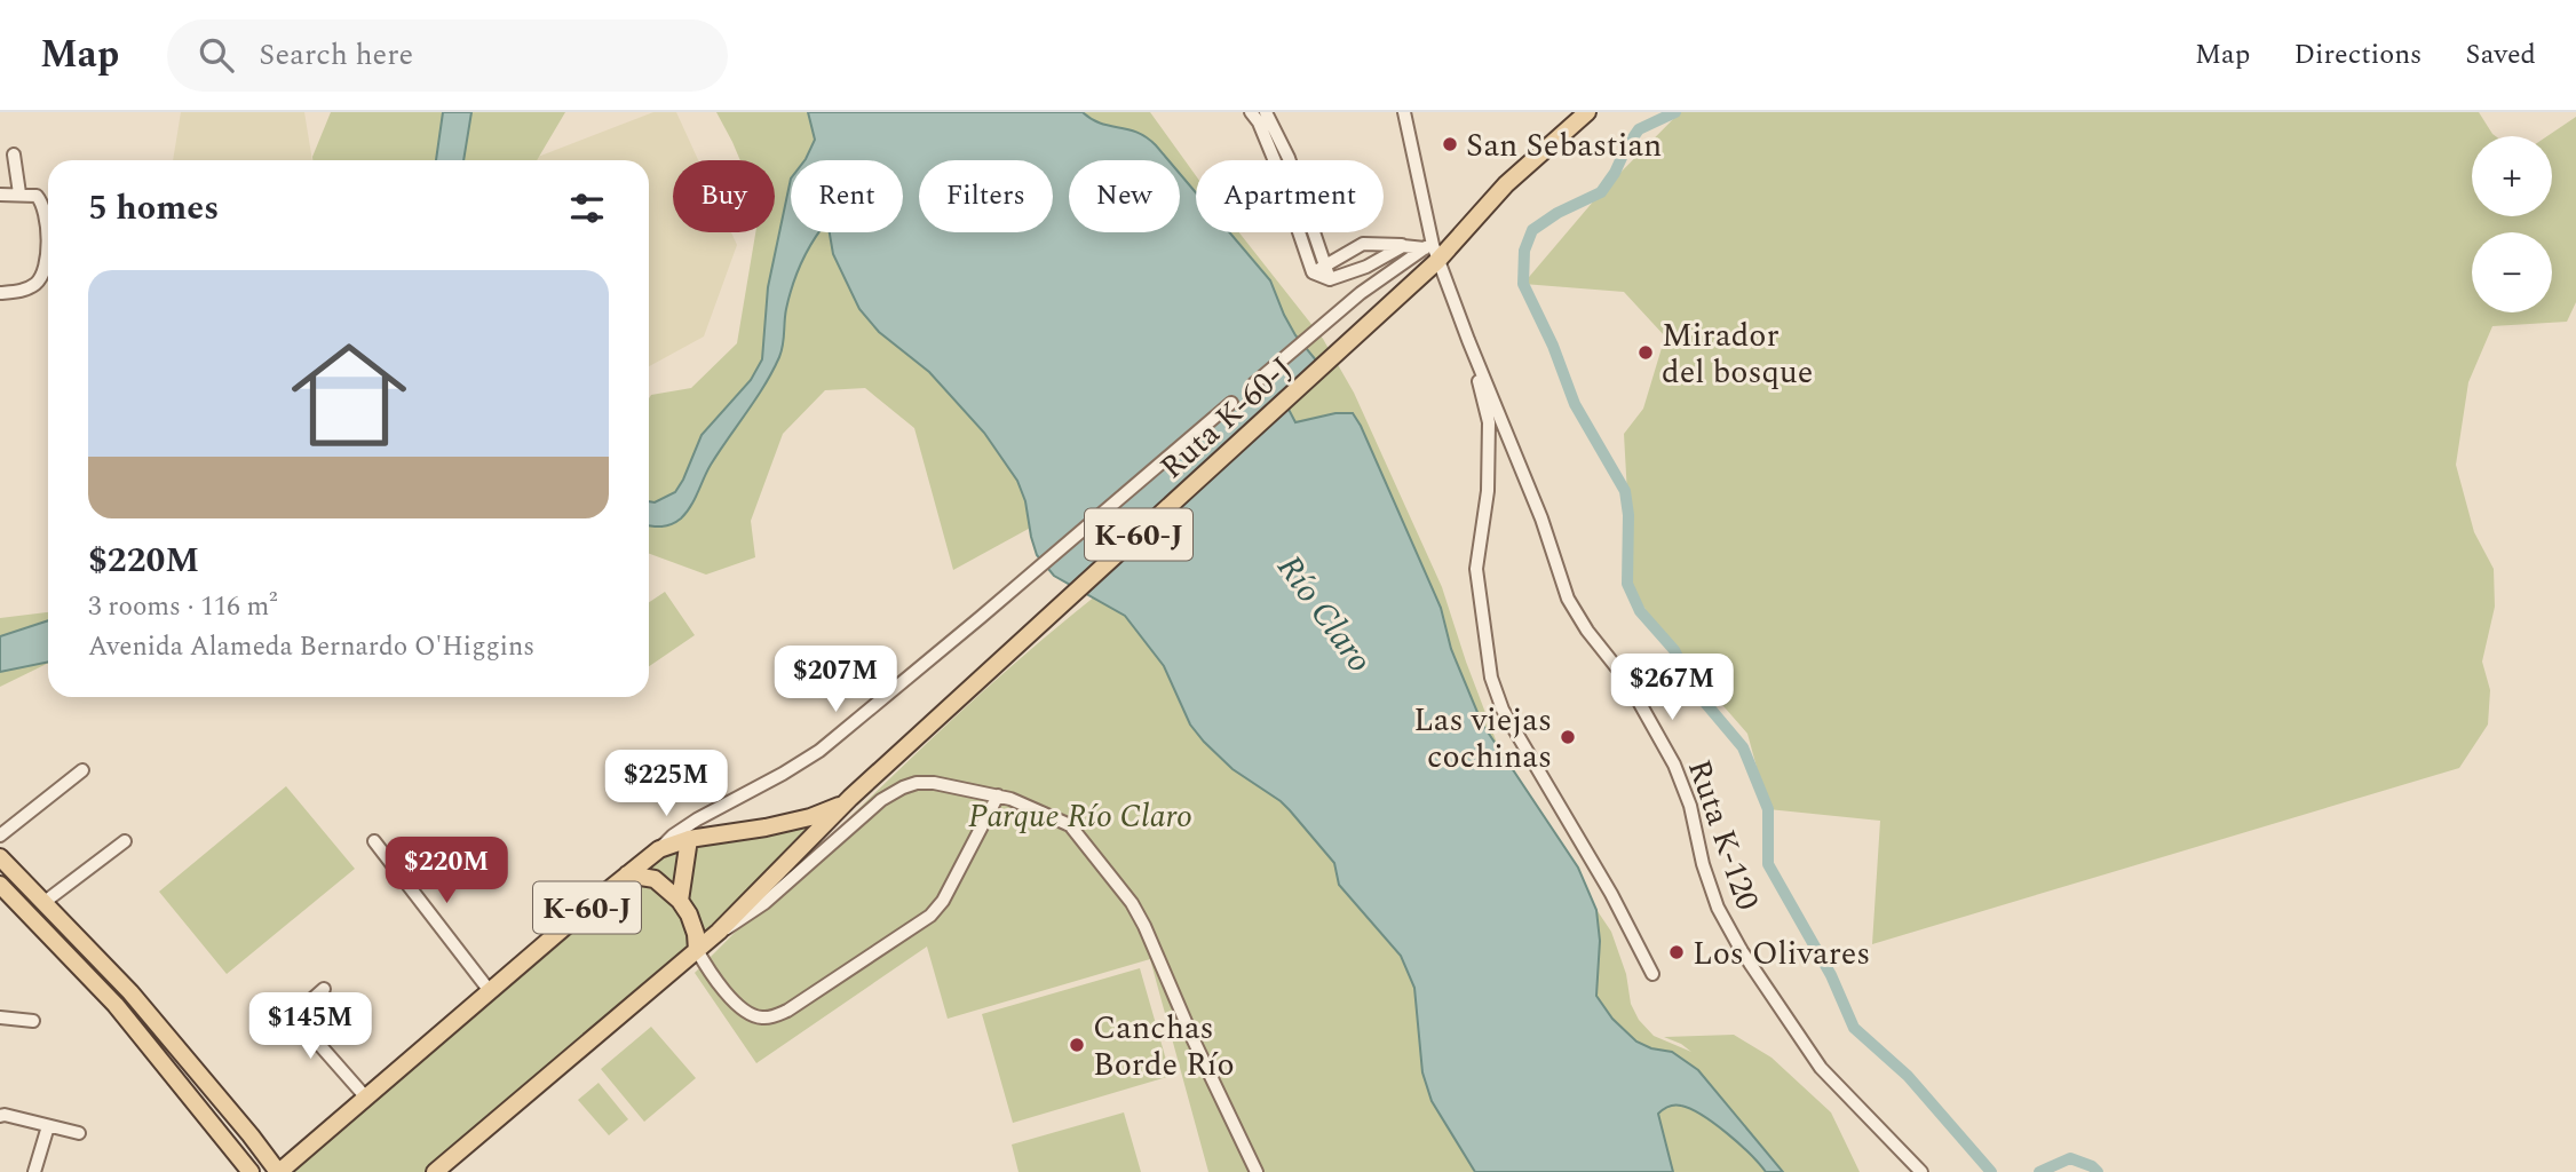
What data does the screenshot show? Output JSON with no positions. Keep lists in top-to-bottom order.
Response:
{
  "streets": {
    "main road": ["Ruta K-60-J", "K-60-J"],
    "street": ["Ruta K-120"]
  },
  "crossings": [
    ["Ruta K-60-J", "K-60-J"],
    ["Ruta K-60-J", "Ruta K-120"]
  ],
  "water": ["Río Claro"],
  "parks": ["Parque Río Claro"],
  "places": [
    "San Sebastian",
    "Mirador del bosque",
    "Las viejas cochinas",
    "Los Olivares",
    "Canchas Borde Río"
  ],
  "page": {
    "header": "Map",
    "search": "Search here",
    "nav": ["Map", "Directions", "Saved"],
    "map_buttons": ["+", "−"],
    "chip": [
      "Buy",
      "Rent",
      "Filters",
      "New",
      "Apartment"
    ],
    "heading": "5 homes",
    "list": [
      {
        "name": "$220M",
        "note": "3 rooms · 116 m² · Avenida Alameda Bernardo O'Higgins"
      }
    ],
    "price": [
      "$207M",
      "$267M",
      "$225M",
      "$220M",
      "$145M"
    ]
  }
}
